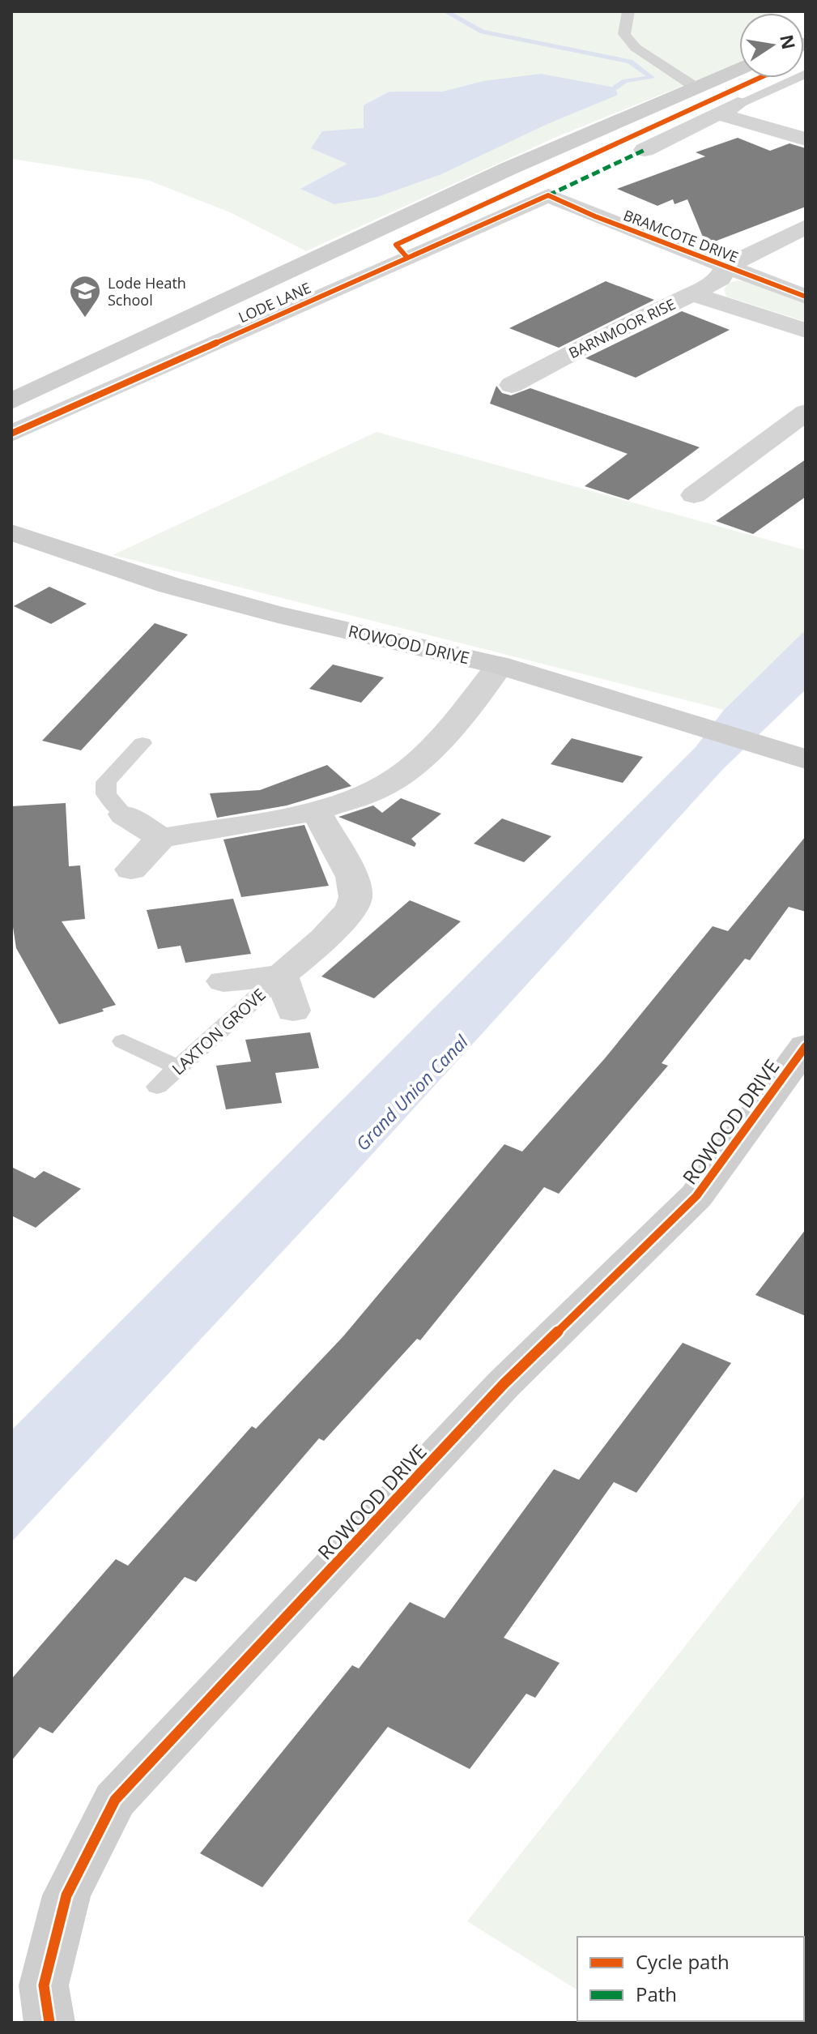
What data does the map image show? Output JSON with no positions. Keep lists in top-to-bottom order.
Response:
{
  "streets": {
    "street": [
      "BRAMCOTE DRIVE",
      "LODE LANE",
      "BARNMOOR RISE",
      "ROWOOD DRIVE",
      "LAXTON GROVE"
    ]
  },
  "crossings": [
    ["BRAMCOTE DRIVE", "LODE LANE"],
    ["BRAMCOTE DRIVE", "BARNMOOR RISE"]
  ],
  "water": ["Grand Union Canal"],
  "places": {
    "school or university": ["Lode Heath School"]
  },
  "legend": ["Cycle path", "Path"],
  "north": "right"
}
